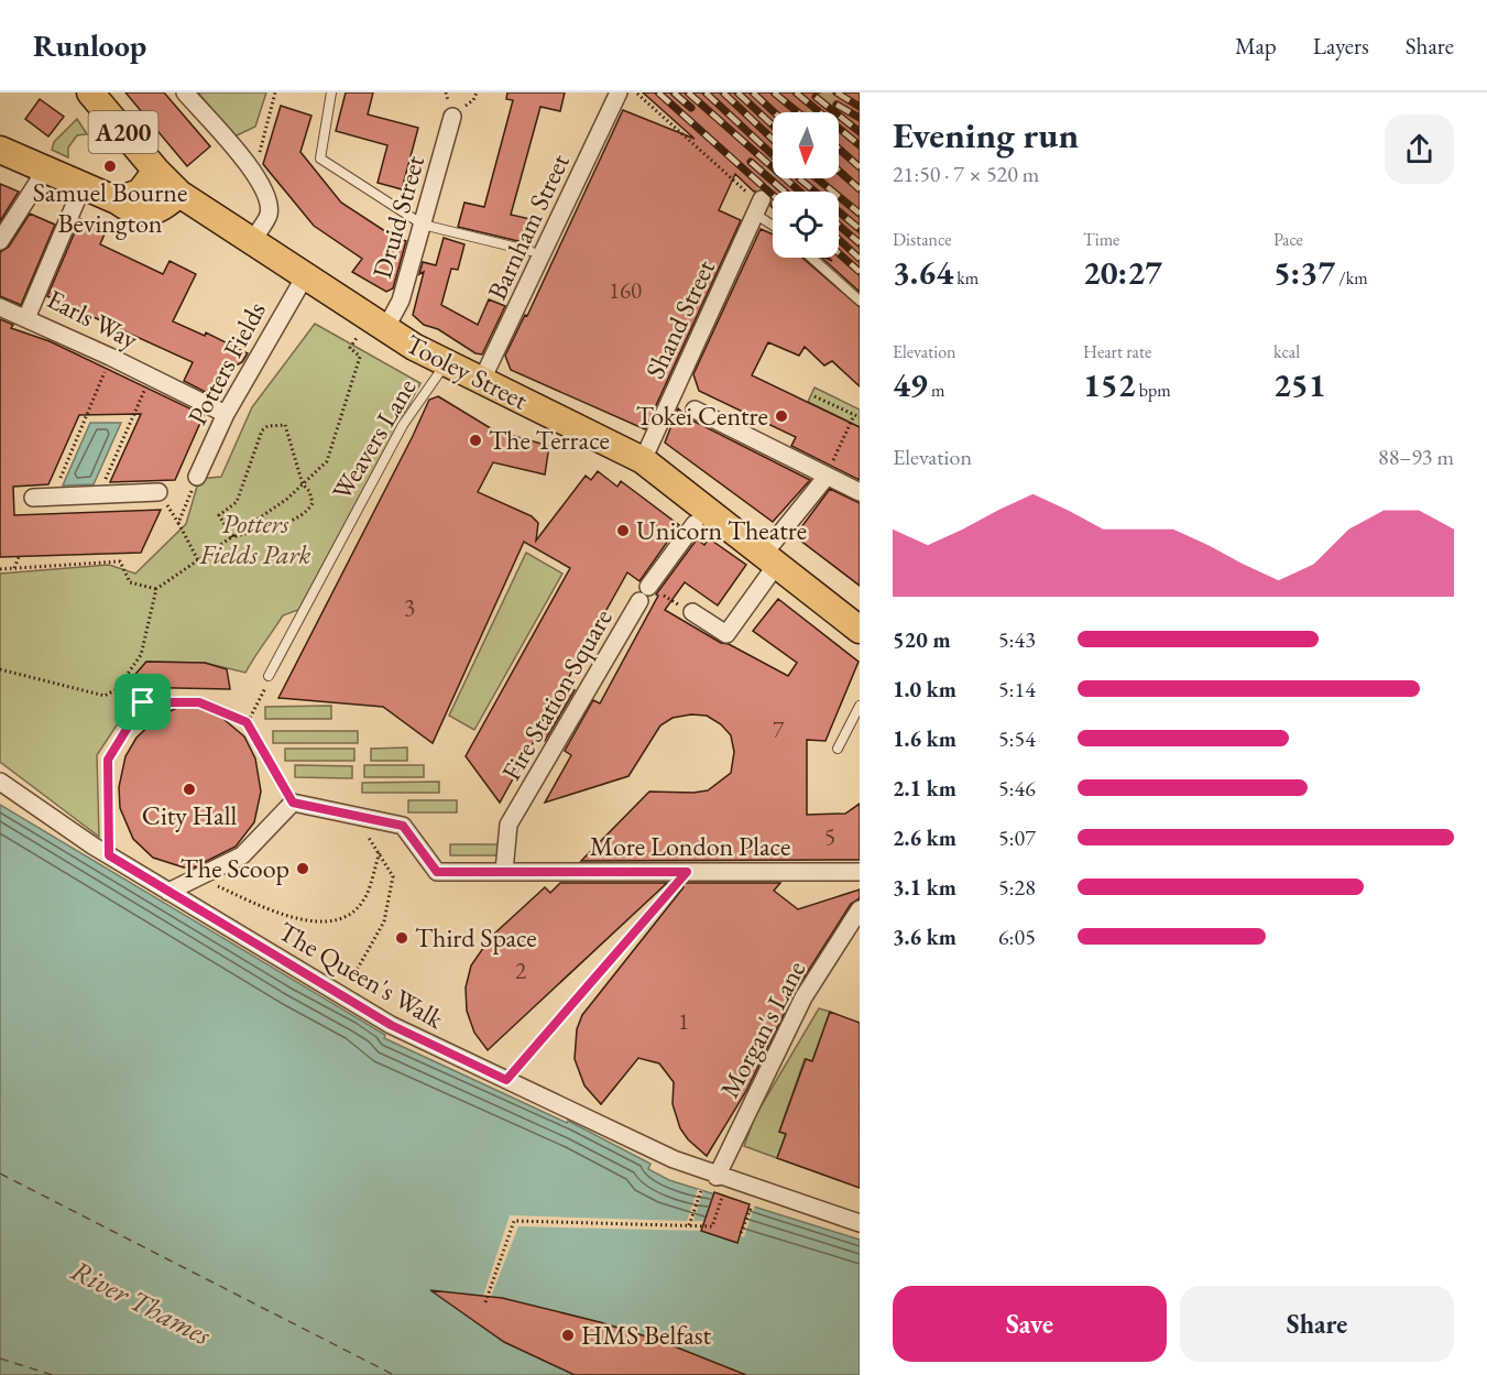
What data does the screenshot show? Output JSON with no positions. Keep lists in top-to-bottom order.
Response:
{
  "streets": {
    "main road": ["A200", "Tooley Street"],
    "street": [
      "Druid Street",
      "Barnham Street",
      "Earls Way",
      "Shand Street",
      "Potters Fields",
      "Fire Station Square",
      "More London Place",
      "The Queen's Walk",
      "Morgan's Lane"
    ],
    "lane": ["Weavers Lane"]
  },
  "crossings": [
    ["A200", "Earls Way"],
    ["A200", "Tooley Street"],
    ["Druid Street", "Tooley Street"],
    ["Barnham Street", "Tooley Street"],
    ["Earls Way", "Potters Fields"],
    ["Shand Street", "Tooley Street"],
    ["Potters Fields", "Tooley Street"],
    ["Tooley Street", "Weavers Lane"],
    ["Fire Station Square", "More London Place"],
    ["The Queen's Walk", "Morgan's Lane"]
  ],
  "water": ["River Thames"],
  "parks": ["Potters Fields Park"],
  "places": [
    "Samuel Bourne Bevington",
    "Tokei Centre",
    "The Terrace",
    "Unicorn Theatre",
    "City Hall",
    "The Scoop",
    "Third Space",
    "HMS Belfast"
  ],
  "house_numbers": [
    "160",
    "3",
    "7",
    "5",
    "2",
    "1"
  ],
  "north": "bottom",
  "page": {
    "header": "Runloop",
    "nav": ["Map", "Layers", "Share"],
    "heading": ["Evening run", "21:50 · 7 × 520 m"],
    "stats": [
      ["Distance", "3.64 km"],
      ["Time", "20:27"],
      ["Pace", "5:37 /km"],
      ["Elevation", "49 m"],
      ["Heart rate", "152 bpm"],
      ["kcal", "251"]
    ],
    "chart": ["Elevation", "88–93 m"],
    "list": [
      {
        "name": "520 m",
        "note": "5:43"
      },
      {
        "name": "1.0 km",
        "note": "5:14"
      },
      {
        "name": "1.6 km",
        "note": "5:54"
      },
      {
        "name": "2.1 km",
        "note": "5:46"
      },
      {
        "name": "2.6 km",
        "note": "5:07"
      },
      {
        "name": "3.1 km",
        "note": "5:28"
      },
      {
        "name": "3.6 km",
        "note": "6:05"
      }
    ],
    "buttons": ["Save", "Share"]
  }
}
